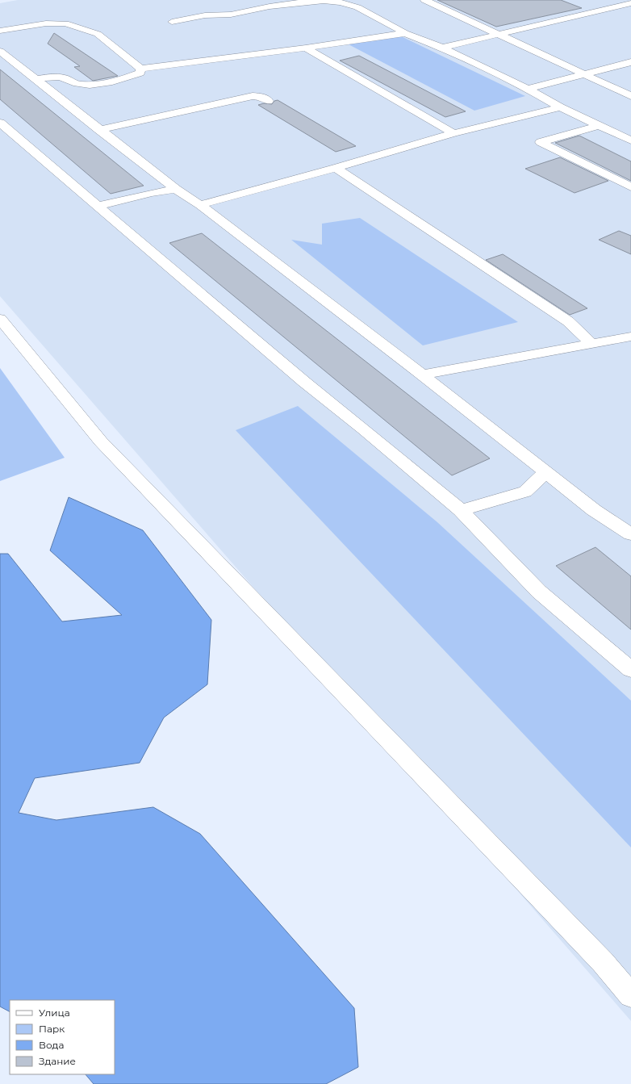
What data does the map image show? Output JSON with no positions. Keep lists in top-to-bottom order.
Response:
{
  "legend": [
    "Улица",
    "Парк",
    "Вода",
    "Здание"
  ]
}
